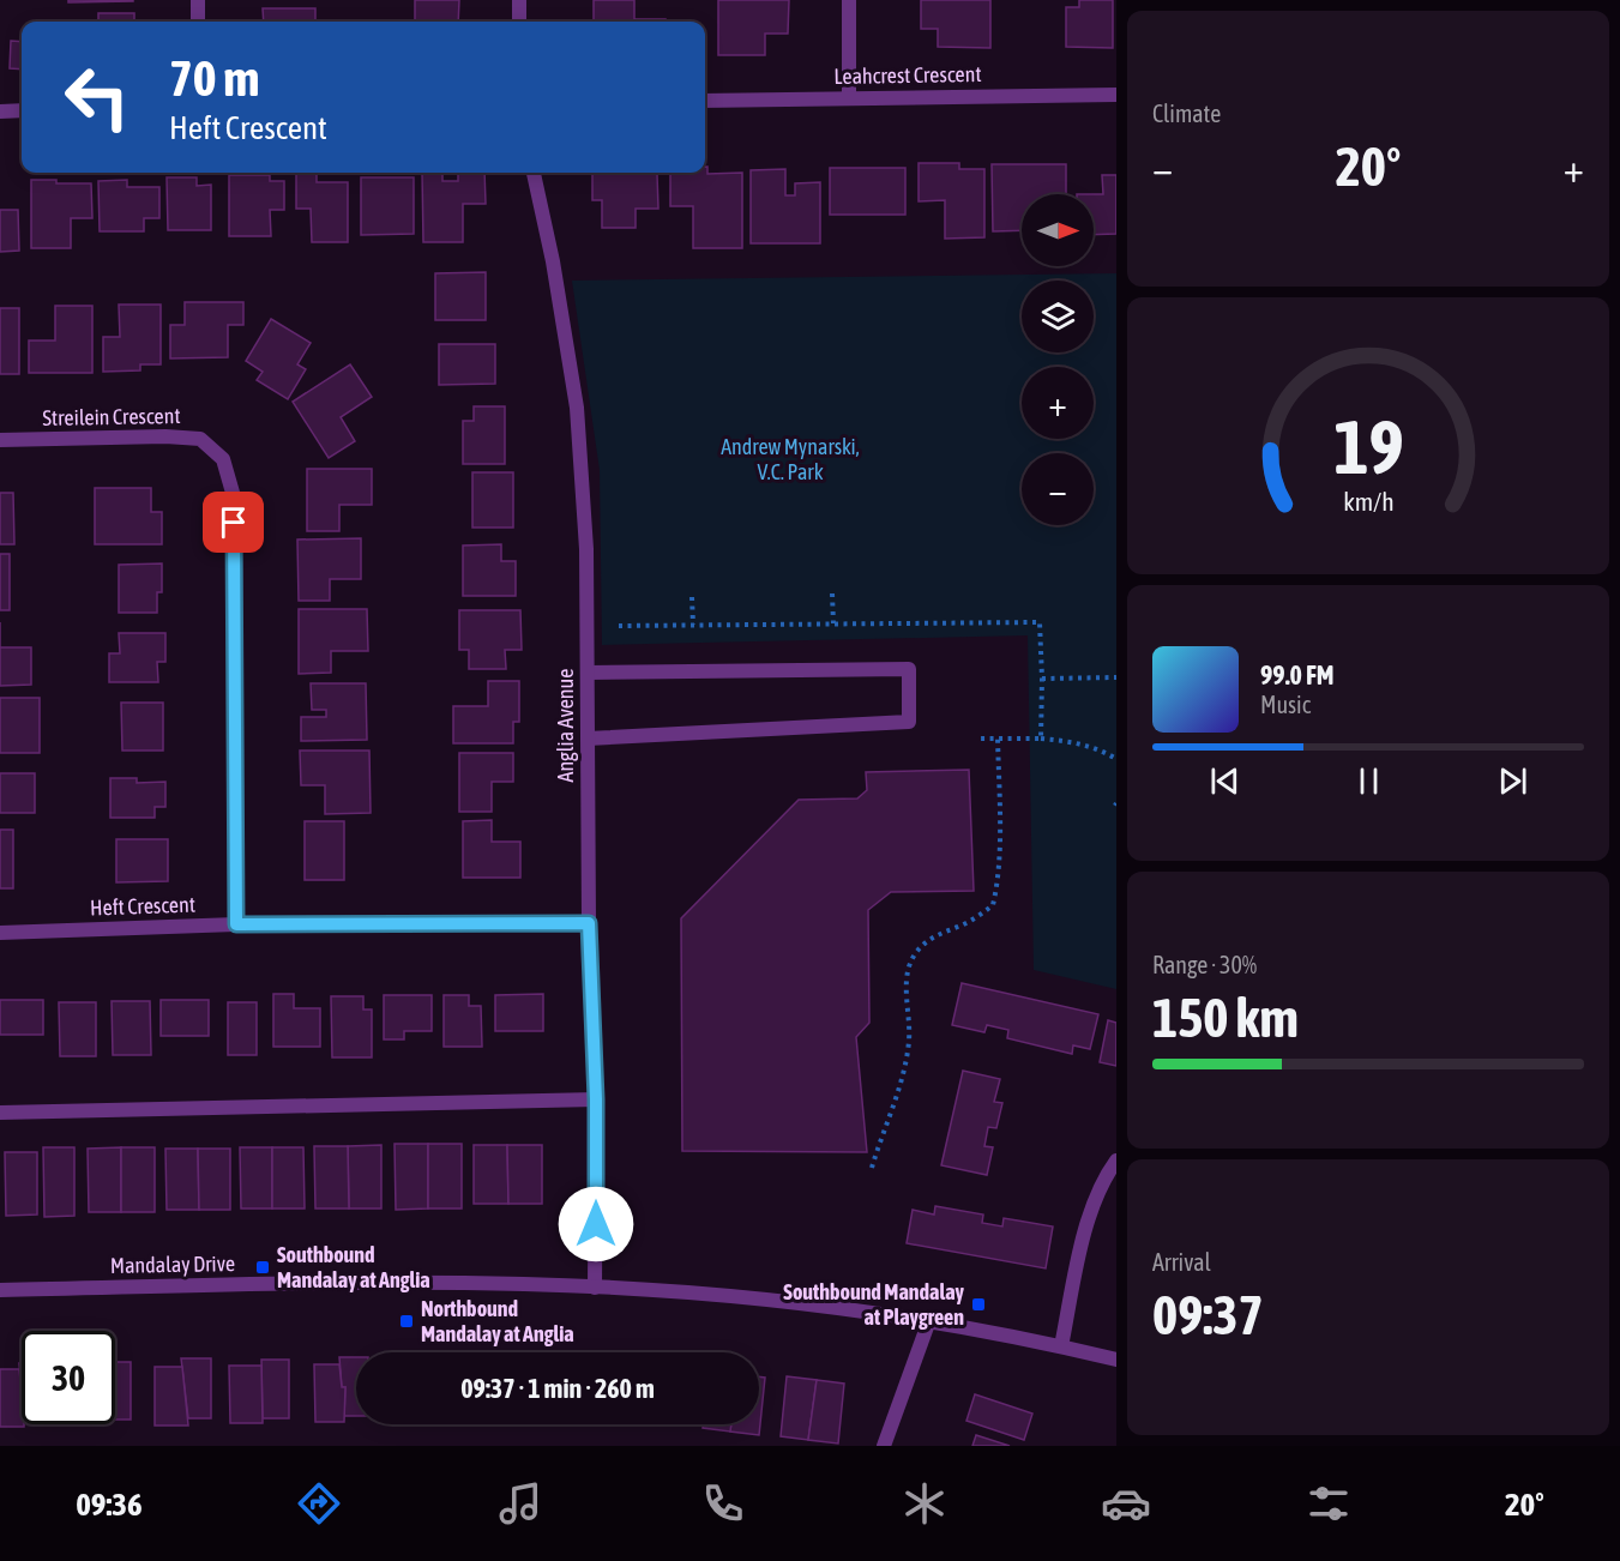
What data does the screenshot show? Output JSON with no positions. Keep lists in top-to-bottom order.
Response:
{
  "streets": {
    "street": [
      "Leahcrest Crescent",
      "Streilein Crescent",
      "Anglia Avenue",
      "Heft Crescent",
      "Mandalay Drive"
    ]
  },
  "crossings": [
    ["Streilein Crescent", "Heft Crescent"],
    ["Anglia Avenue", "Heft Crescent"],
    ["Anglia Avenue", "Mandalay Drive"]
  ],
  "parks": ["Andrew Mynarski, V.C. Park"],
  "places": {
    "transit": ["Southbound Mandalay at Anglia", "Southbound Mandalay at Playgreen", "Northbound Mandalay at Anglia"]
  },
  "north": "right",
  "page": {
    "tile": [
      "Climate",
      ["Range · 30%", "150 km"],
      ["Arrival", "09:37"]
    ],
    "turn": ["70 m", "Heft Crescent"],
    "heat": ["−", "20°", "+"],
    "map_buttons": ["+", "−"],
    "song": ["99.0 FM", "Music"],
    "limit": "30",
    "trip": "09:37 · 1 min · 260 m",
    "tabs": ["09:36", "20°"],
    "gauge": ["19", "km/h"]
  }
}
